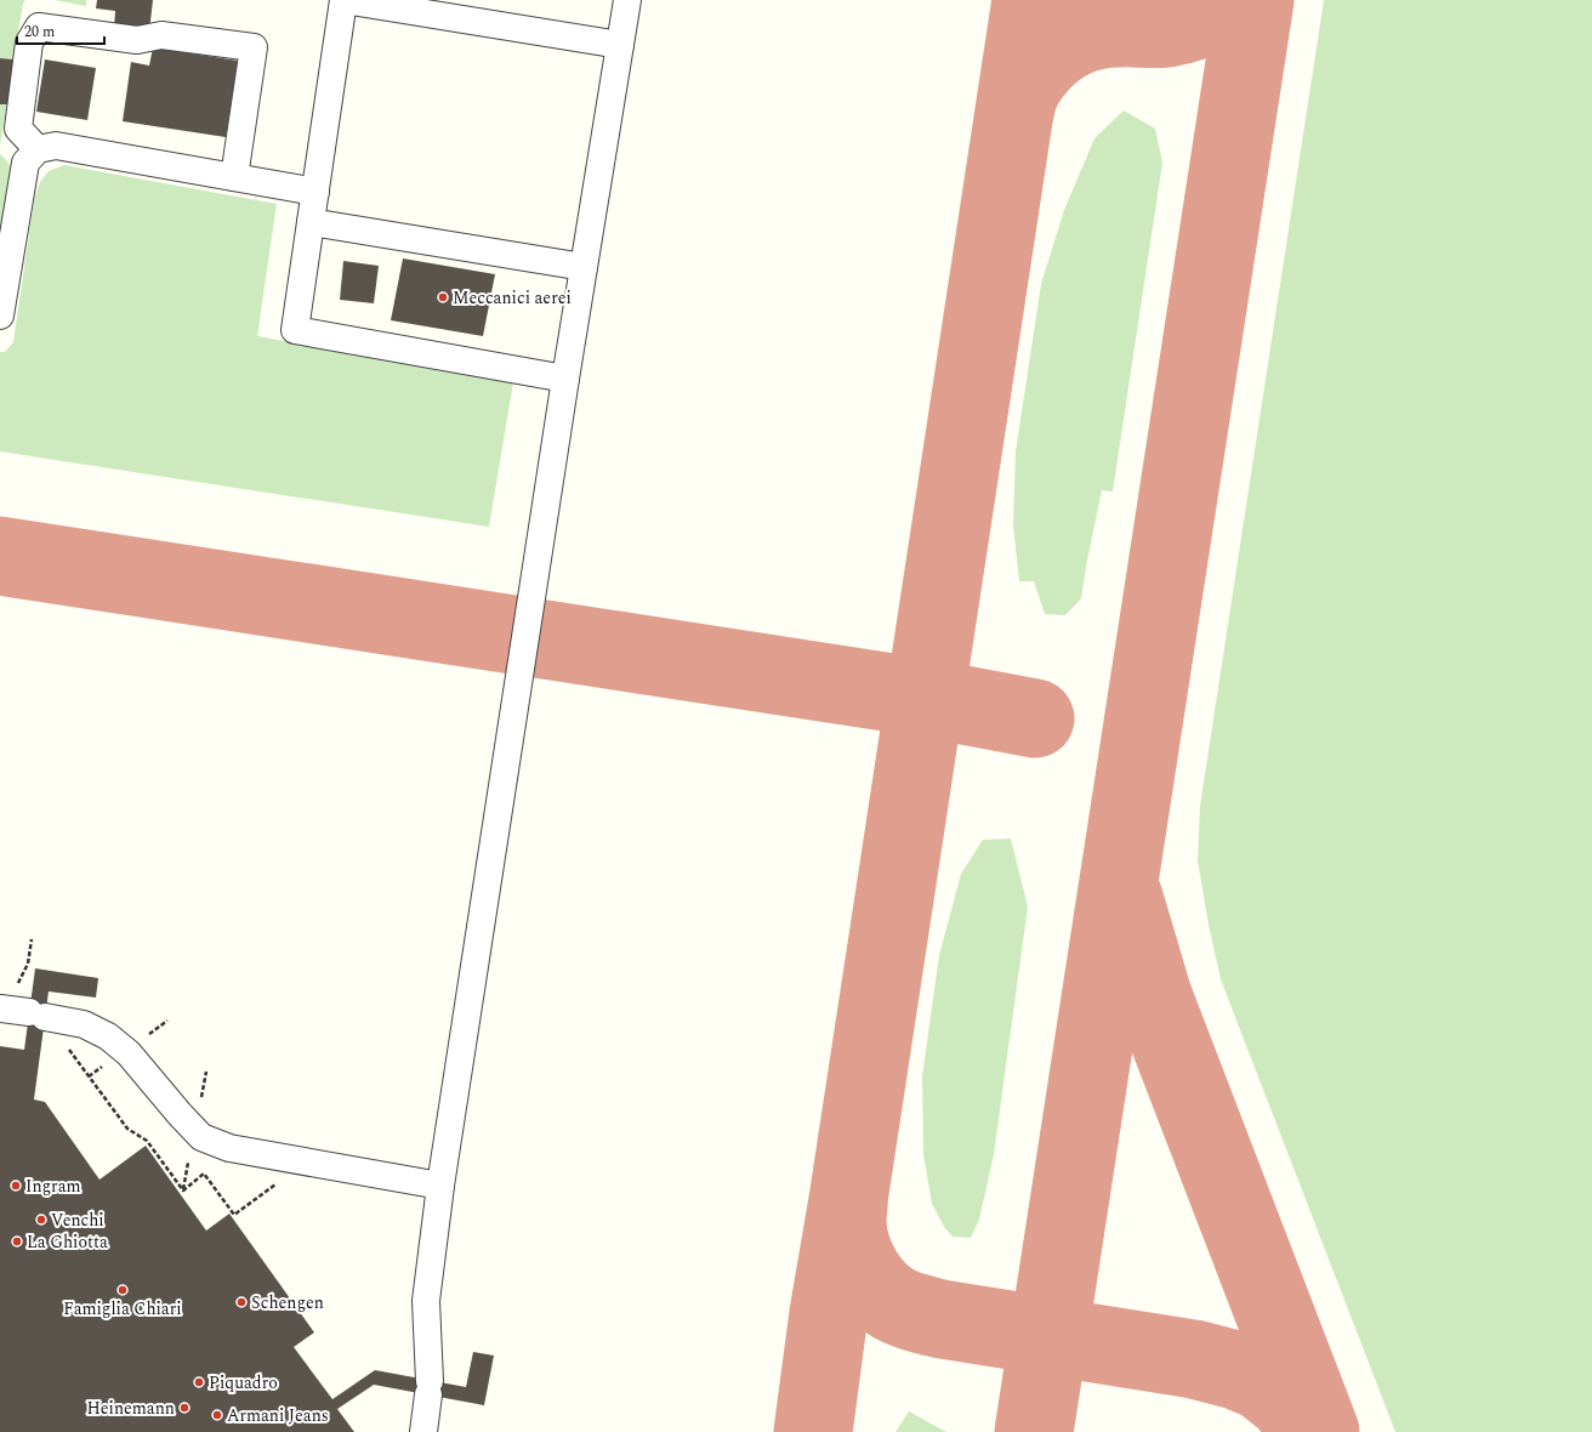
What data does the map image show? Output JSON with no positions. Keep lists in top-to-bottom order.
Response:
{
  "places": [
    "Meccanici aerei",
    "Ingram",
    "Venchi",
    "La Ghiotta",
    "Famiglia Chiari",
    "Schengen",
    "Piquadro",
    "Heinemann",
    "Armani Jeans"
  ],
  "scale_bar": "20 m"
}
